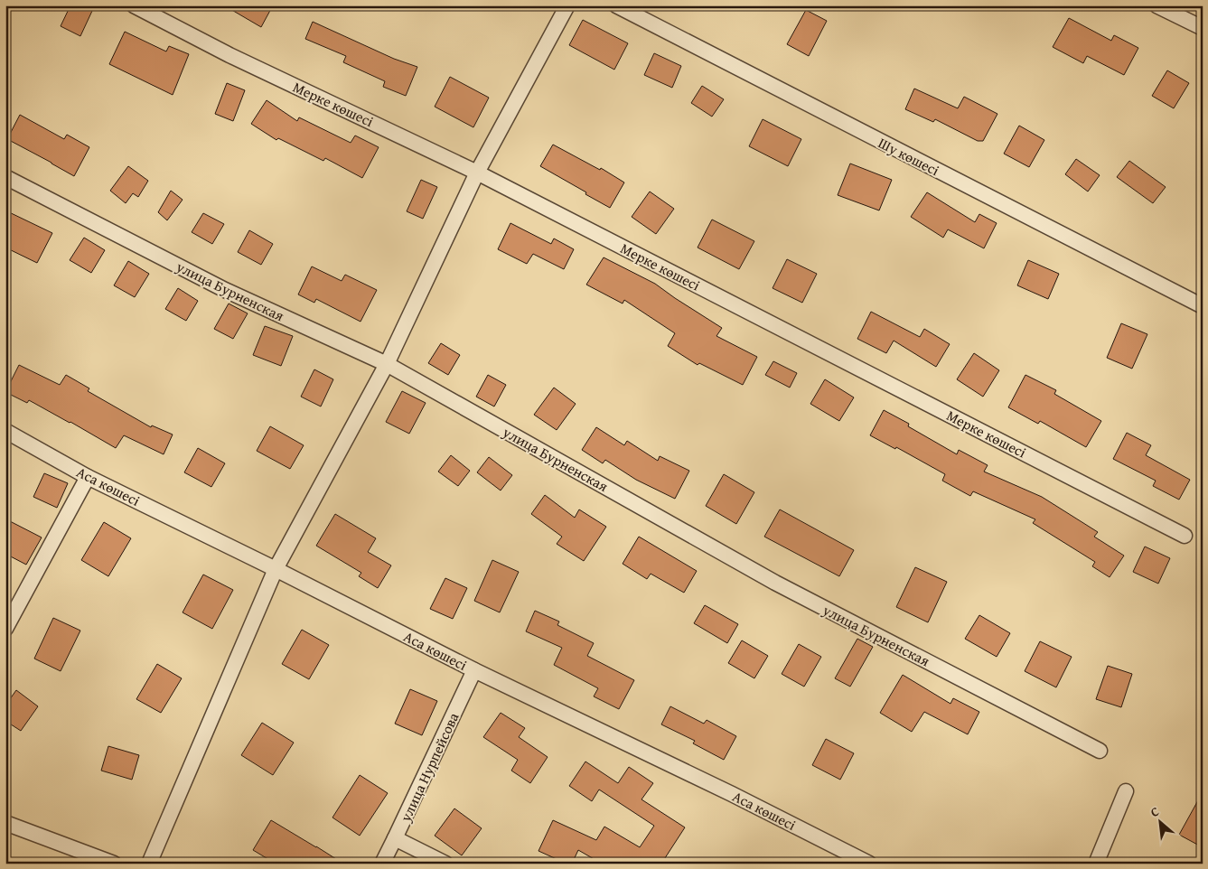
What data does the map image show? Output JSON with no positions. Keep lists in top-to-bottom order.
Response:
{
  "streets": {
    "street": [
      "Мерке көшесі",
      "Шу көшесі",
      "улица Бурненская",
      "Аса көшесі",
      "улица Нурпейсова"
    ]
  },
  "crossings": [
    ["Аса көшесі", "улица Нурпейсова"]
  ],
  "north": "top left"
}
